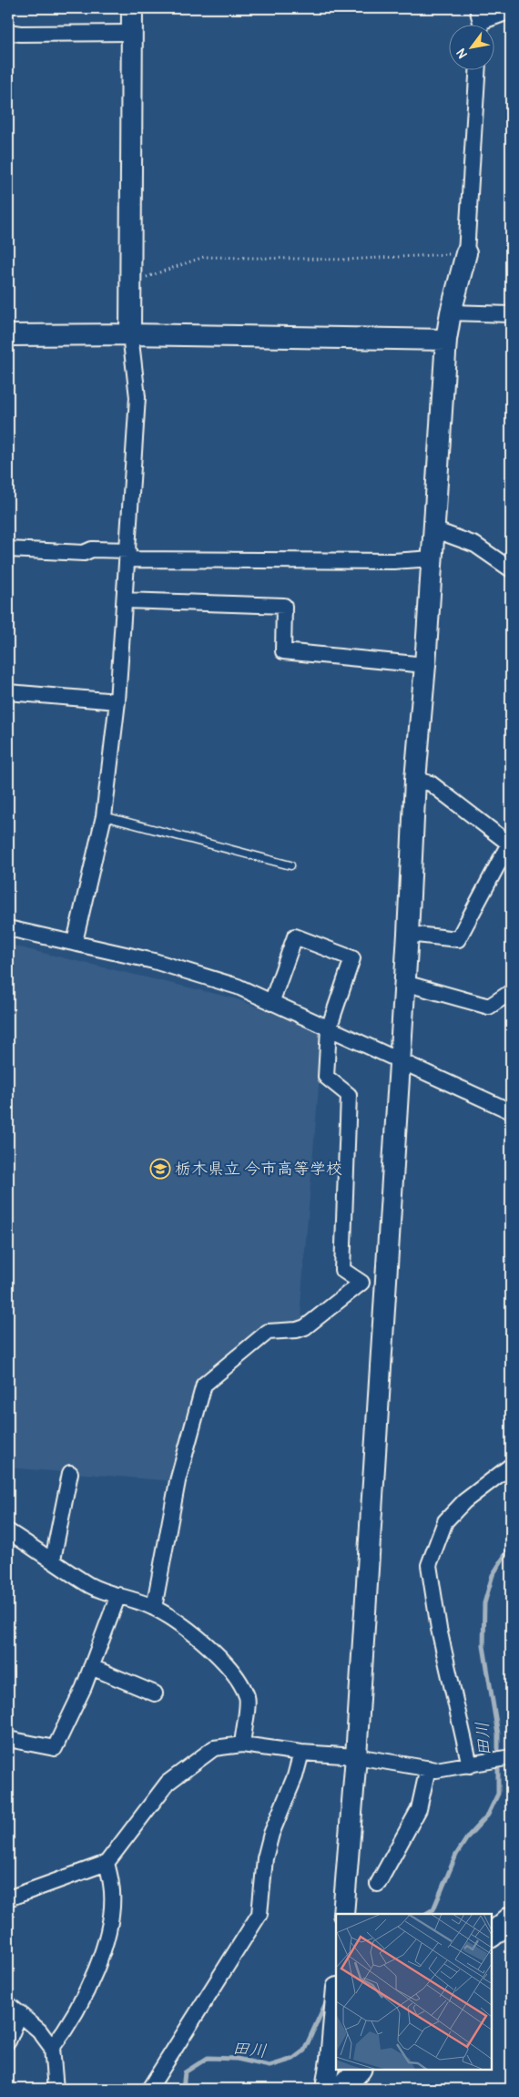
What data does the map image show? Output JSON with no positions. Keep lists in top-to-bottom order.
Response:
{
  "water": ["田川"],
  "places": {
    "school or university": ["栃木県立 今市高等学校"]
  },
  "north": "bottom left"
}
